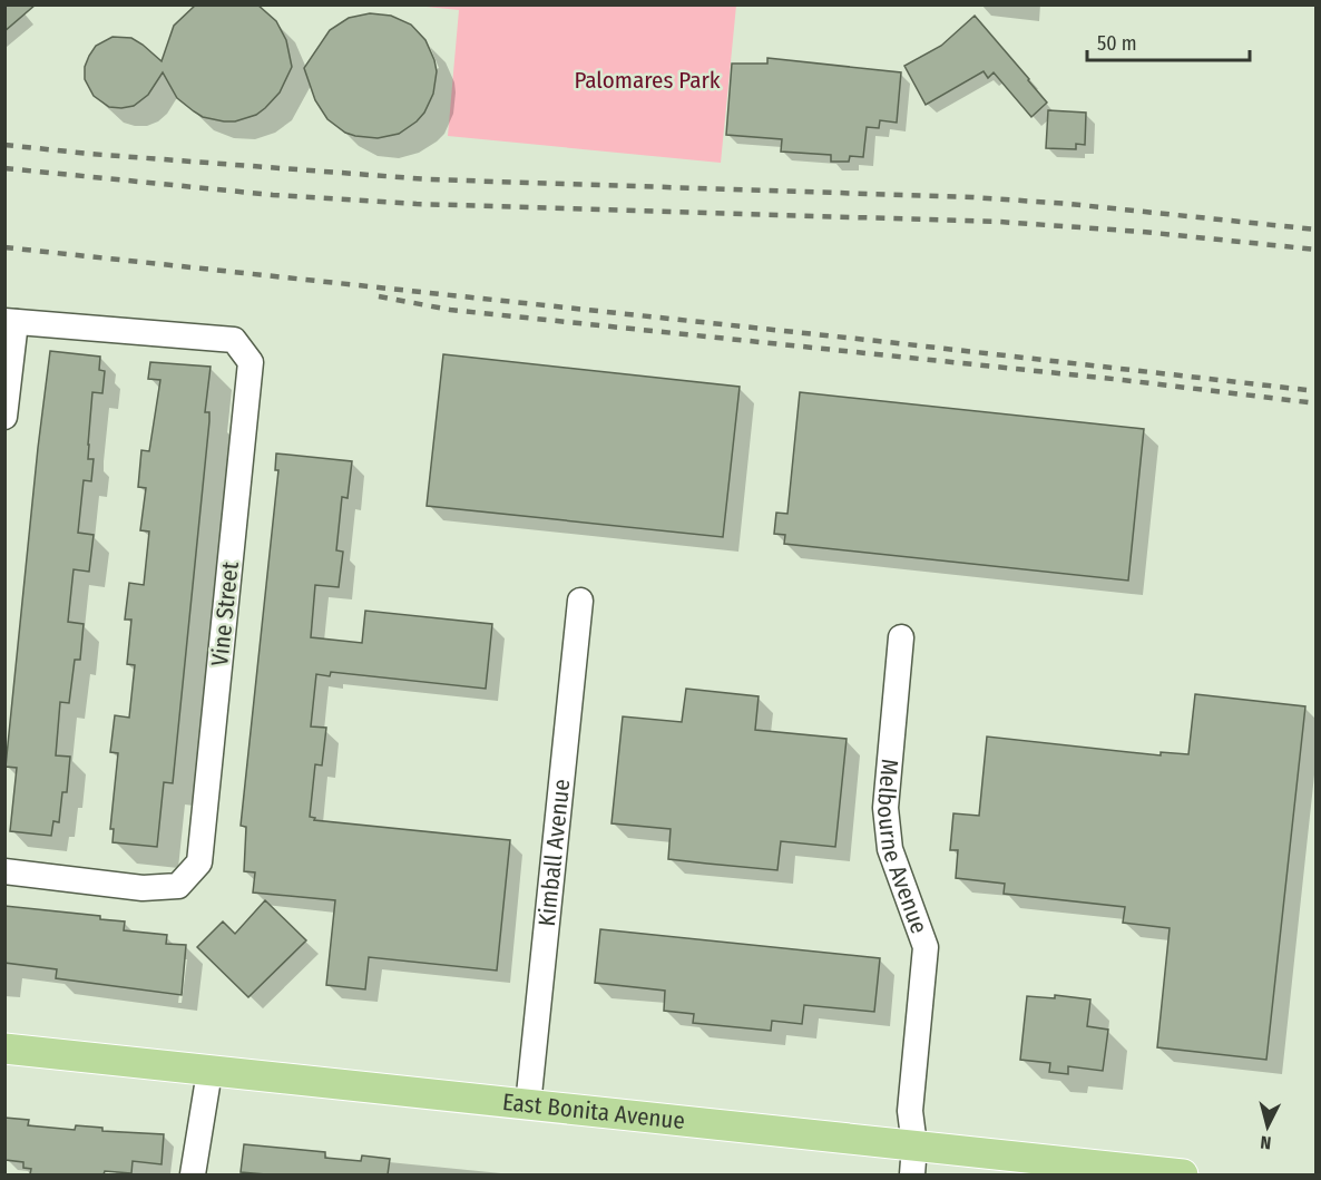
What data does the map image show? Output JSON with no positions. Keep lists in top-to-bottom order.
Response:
{
  "streets": {
    "main road": ["East Bonita Avenue"],
    "street": ["Vine Street", "Melbourne Avenue", "Kimball Avenue"]
  },
  "crossings": [
    ["Melbourne Avenue", "East Bonita Avenue"],
    ["Kimball Avenue", "East Bonita Avenue"]
  ],
  "parks": ["Palomares Park"],
  "scale_bar": "50 m",
  "north": "bottom"
}
